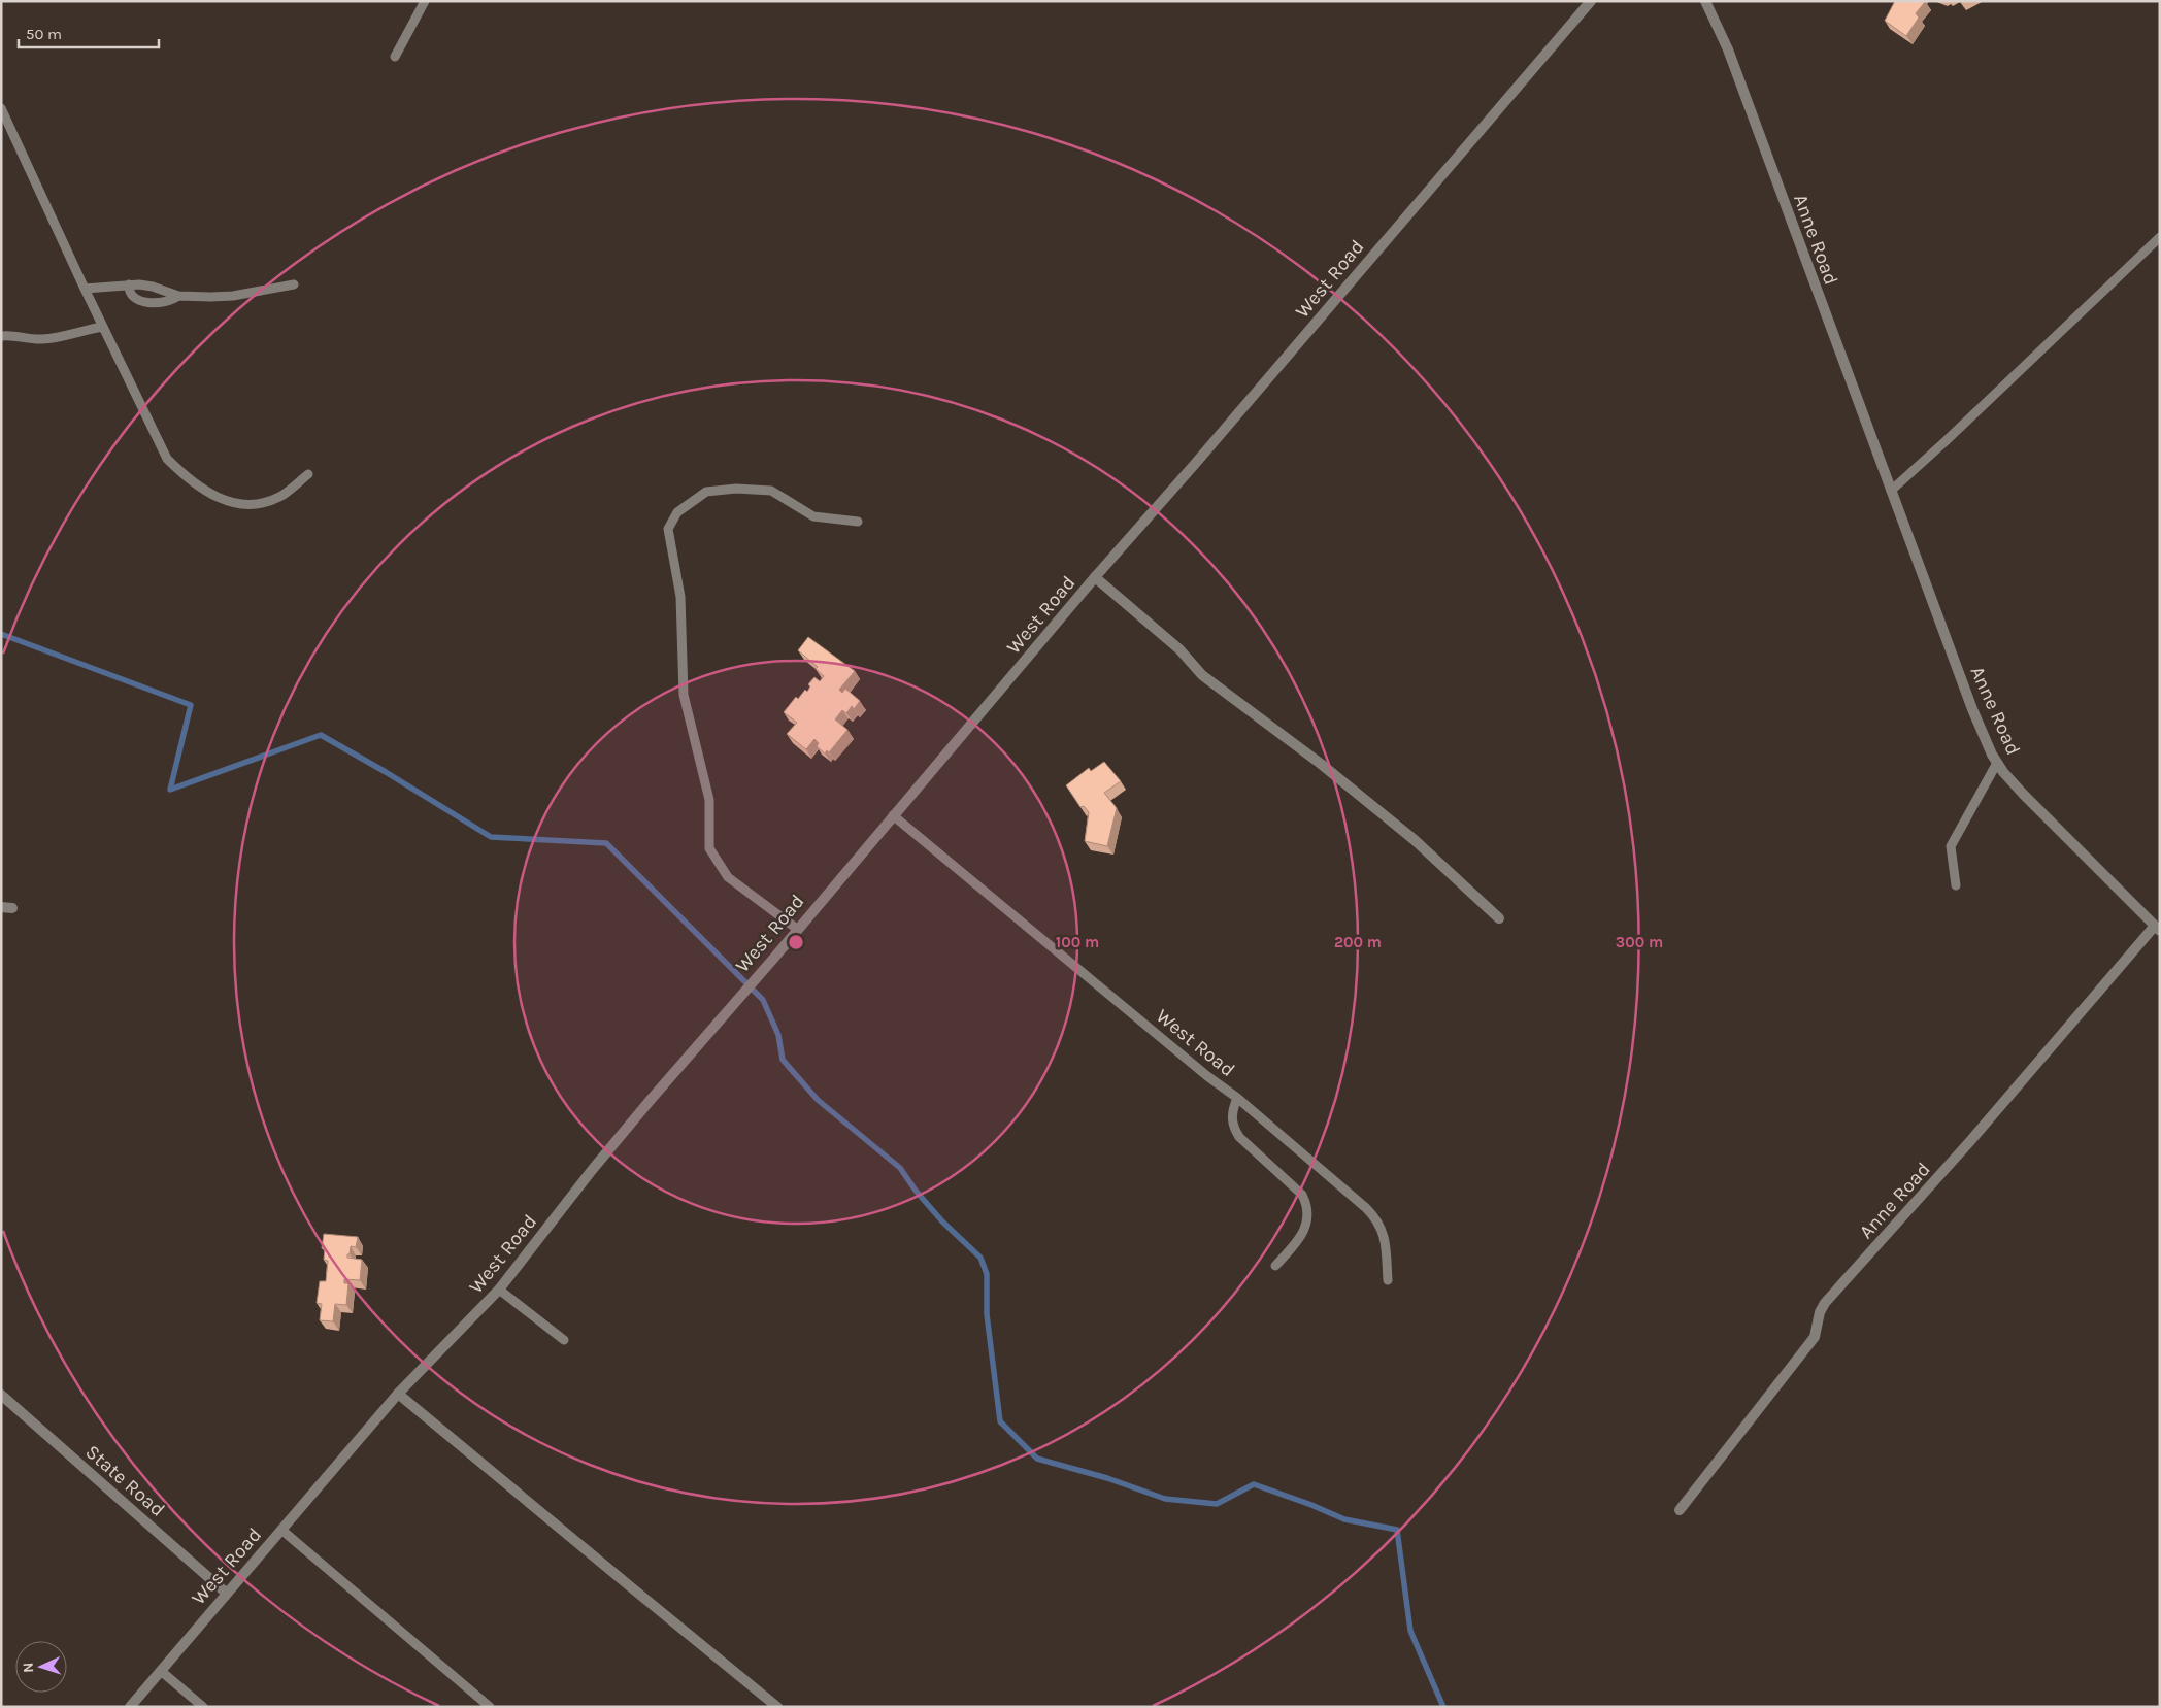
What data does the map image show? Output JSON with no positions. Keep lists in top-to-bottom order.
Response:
{
  "streets": {
    "street": ["Anne Road", "West Road", "State Road"]
  },
  "crossings": [
    ["West Road", "State Road"]
  ],
  "scale_bar": "50 m",
  "north": "left",
  "rings": ["100 m", "200 m", "300 m"]
}
